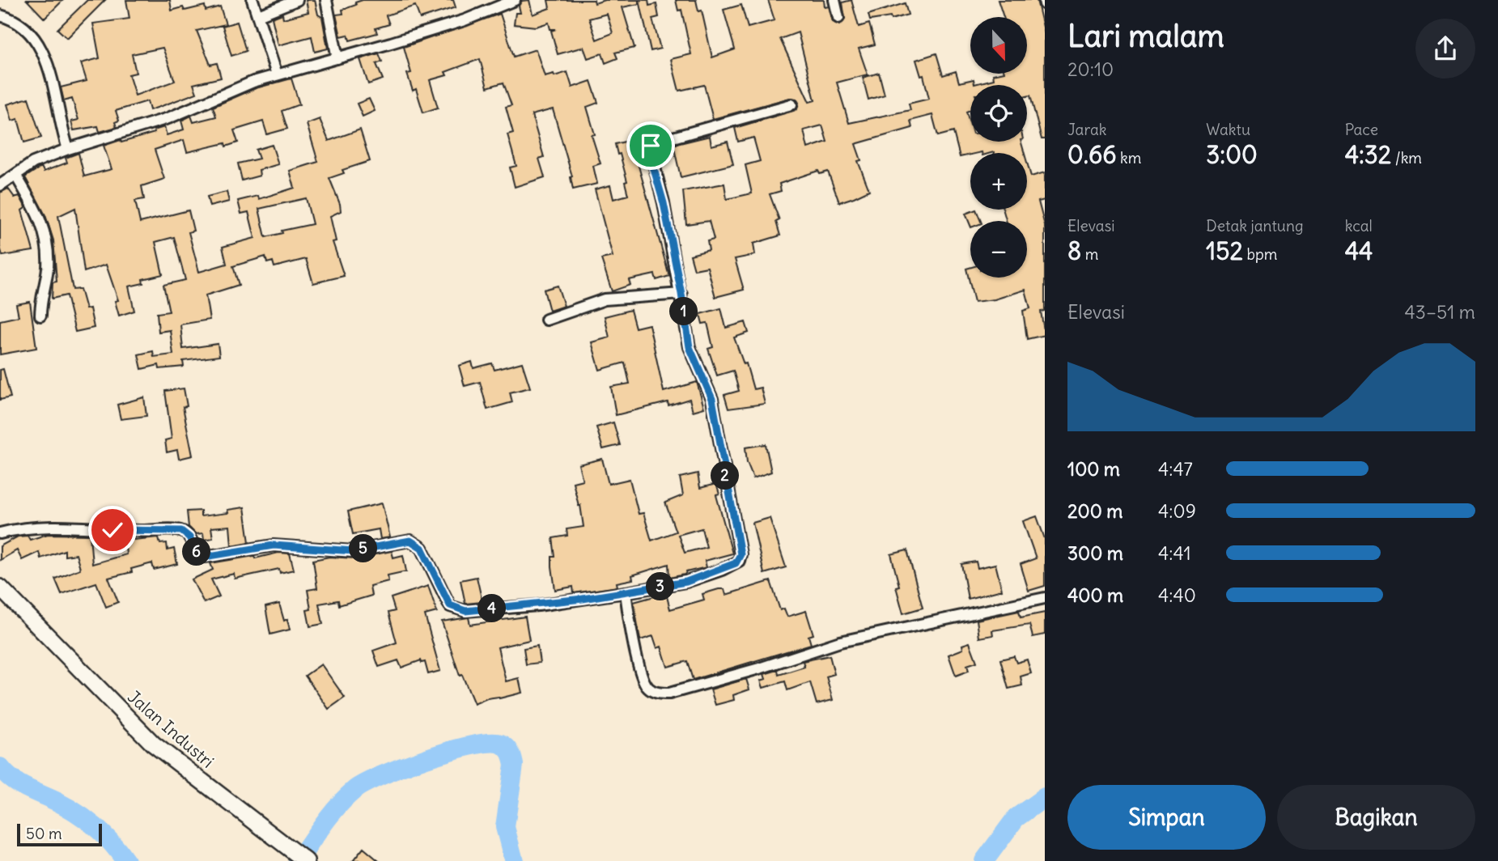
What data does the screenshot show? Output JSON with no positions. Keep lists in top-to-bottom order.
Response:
{
  "streets": {
    "main road": ["Jalan Industri"]
  },
  "scale_bar": "50 m",
  "north": "bottom",
  "page": {
    "heading": ["Lari malam", "20:10"],
    "map_buttons": ["+", "−"],
    "stats": [
      ["Jarak", "0.66 km"],
      ["Waktu", "3:00"],
      ["Pace", "4:32 /km"],
      ["Elevasi", "8 m"],
      ["Detak jantung", "152 bpm"],
      ["kcal", "44"]
    ],
    "chart": ["Elevasi", "43–51 m"],
    "pins": [
      "1",
      "2",
      "5",
      "6",
      "3",
      "4"
    ],
    "list": [
      {
        "name": "100 m",
        "note": "4:47"
      },
      {
        "name": "200 m",
        "note": "4:09"
      },
      {
        "name": "300 m",
        "note": "4:41"
      },
      {
        "name": "400 m",
        "note": "4:40"
      }
    ],
    "buttons": ["Simpan", "Bagikan"],
    "scale": "50 m"
  }
}
